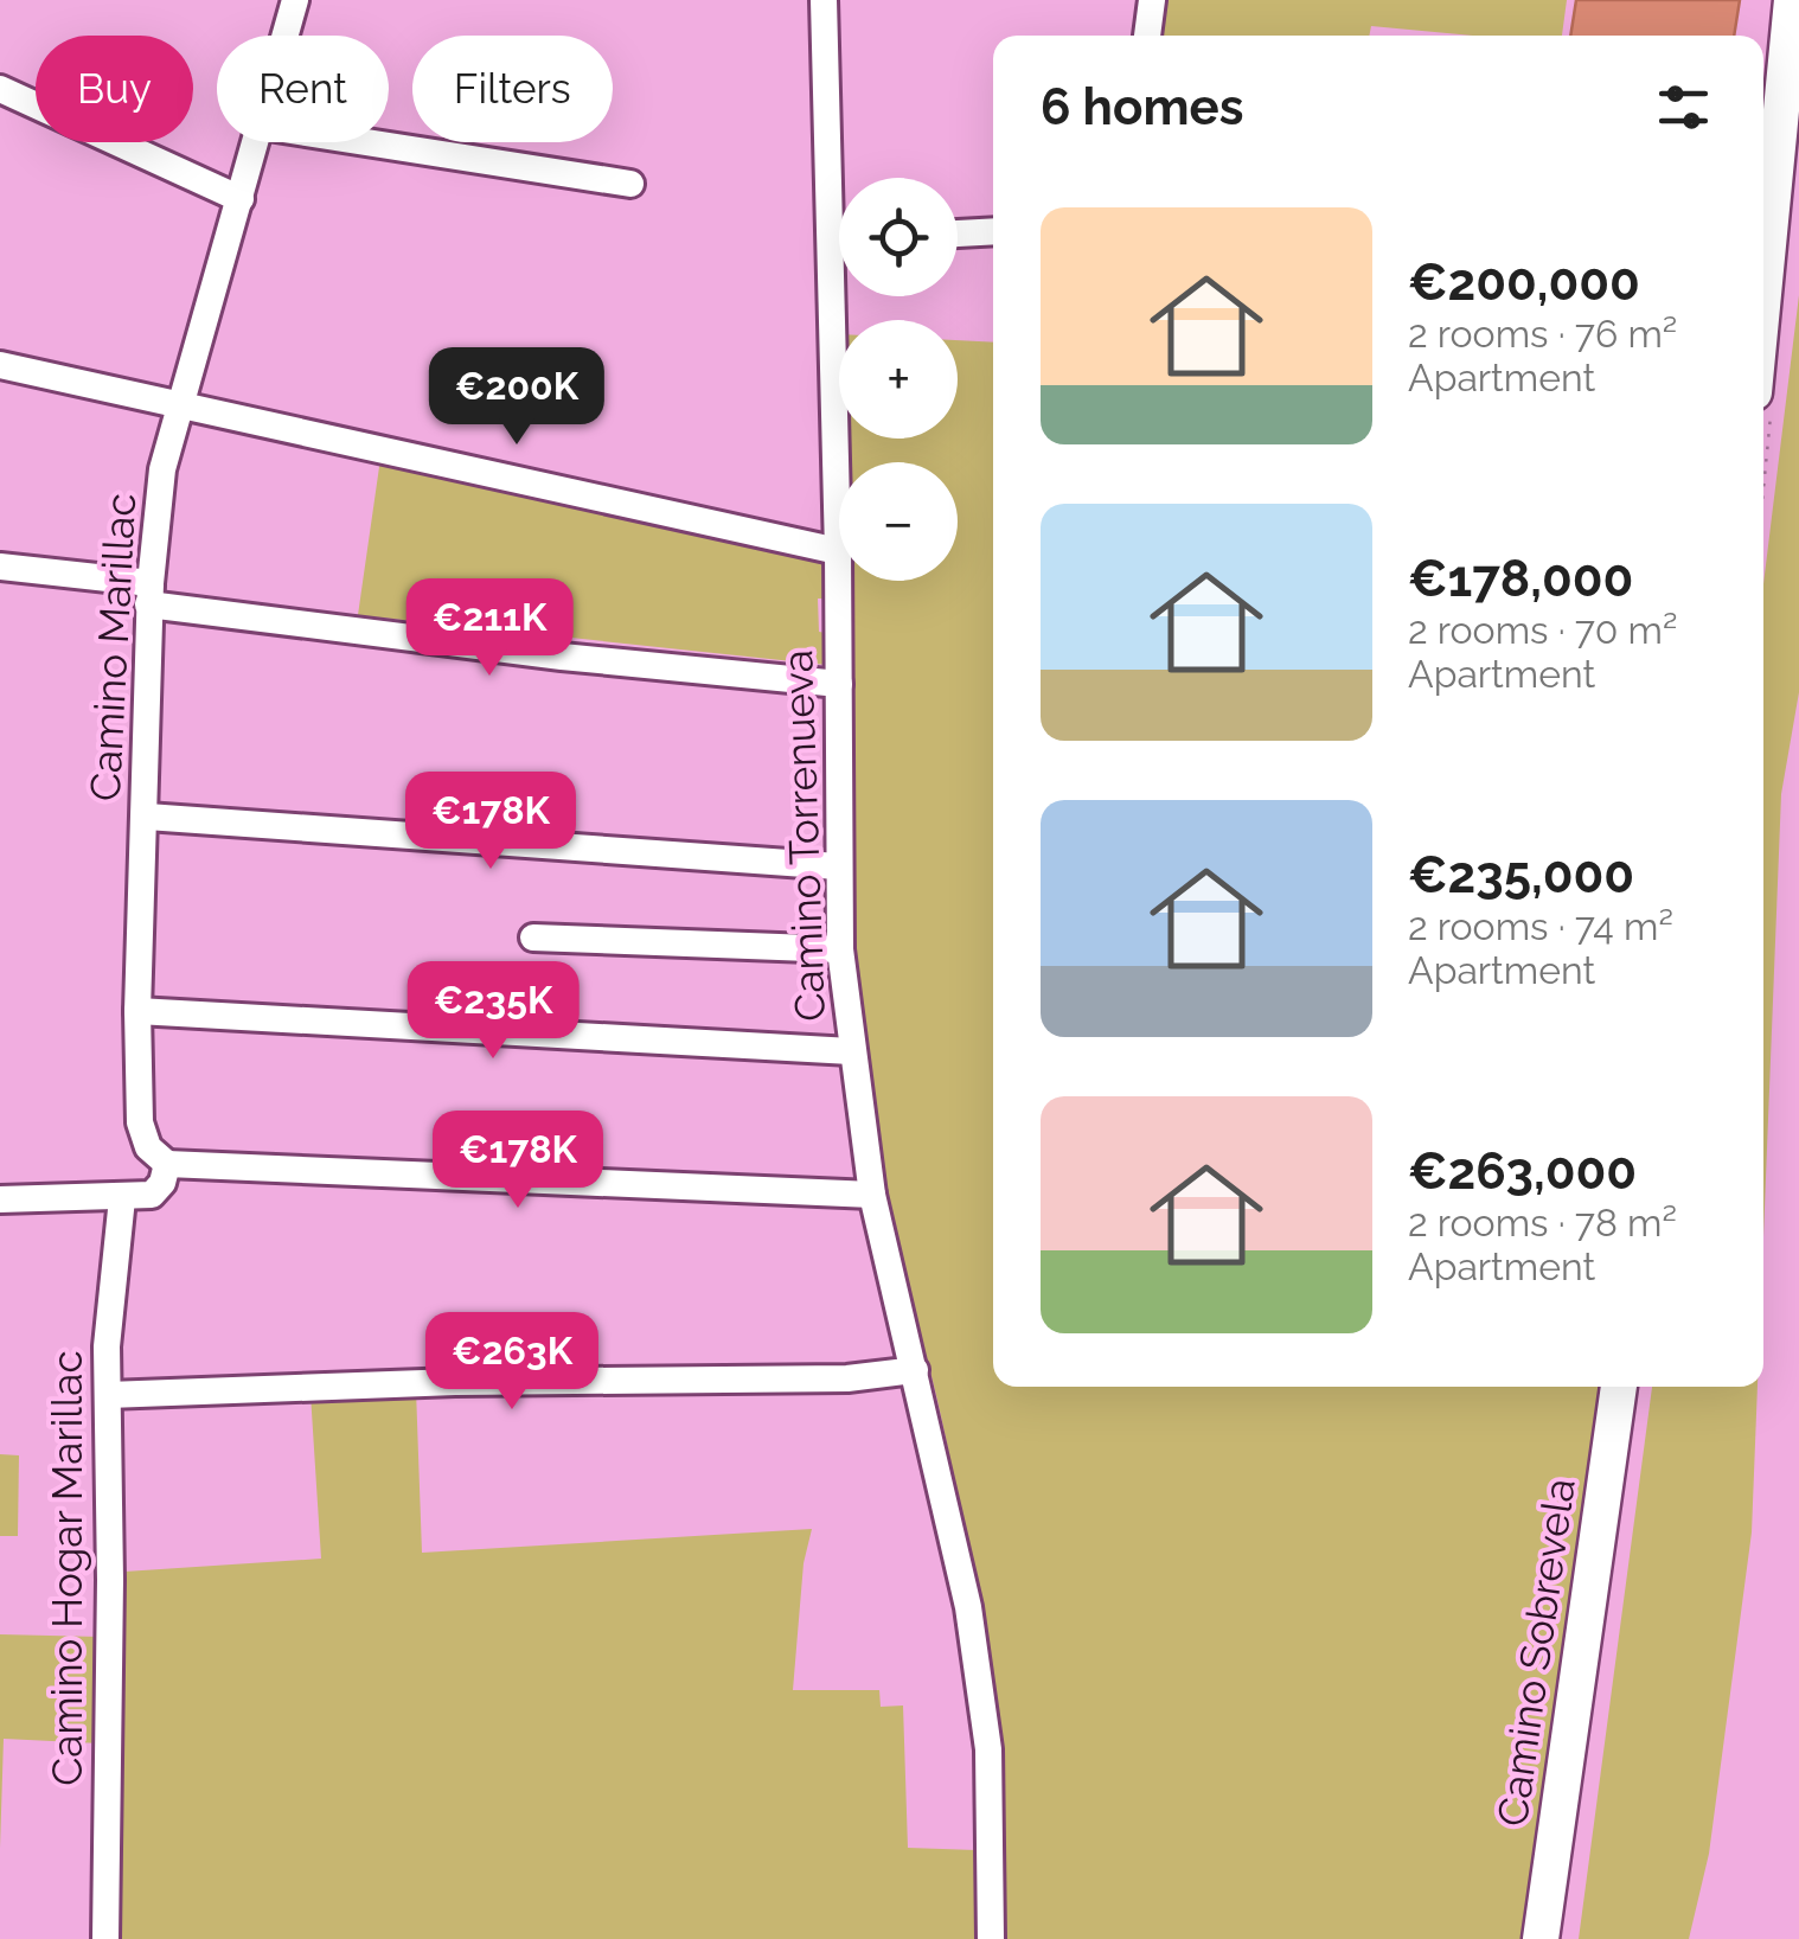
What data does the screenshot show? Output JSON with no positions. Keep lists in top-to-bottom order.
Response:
{
  "streets": {
    "main road": ["Camino Sobrevela"],
    "street": ["Camino Marillac", "Camino Torrenueva", "Camino Hogar Marillac"]
  },
  "page": {
    "chip": ["Buy", "Rent", "Filters"],
    "heading": "6 homes",
    "map_buttons": ["+", "−"],
    "list": [
      {
        "name": "€200,000",
        "note": "2 rooms · 76 m² · Apartment"
      },
      {
        "name": "€178,000",
        "note": "2 rooms · 70 m² · Apartment"
      },
      {
        "name": "€235,000",
        "note": "2 rooms · 74 m² · Apartment"
      },
      {
        "name": "€263,000",
        "note": "2 rooms · 78 m² · Apartment"
      }
    ],
    "price": [
      "€200K",
      "€211K",
      "€178K",
      "€235K",
      "€178K",
      "€263K"
    ]
  }
}
